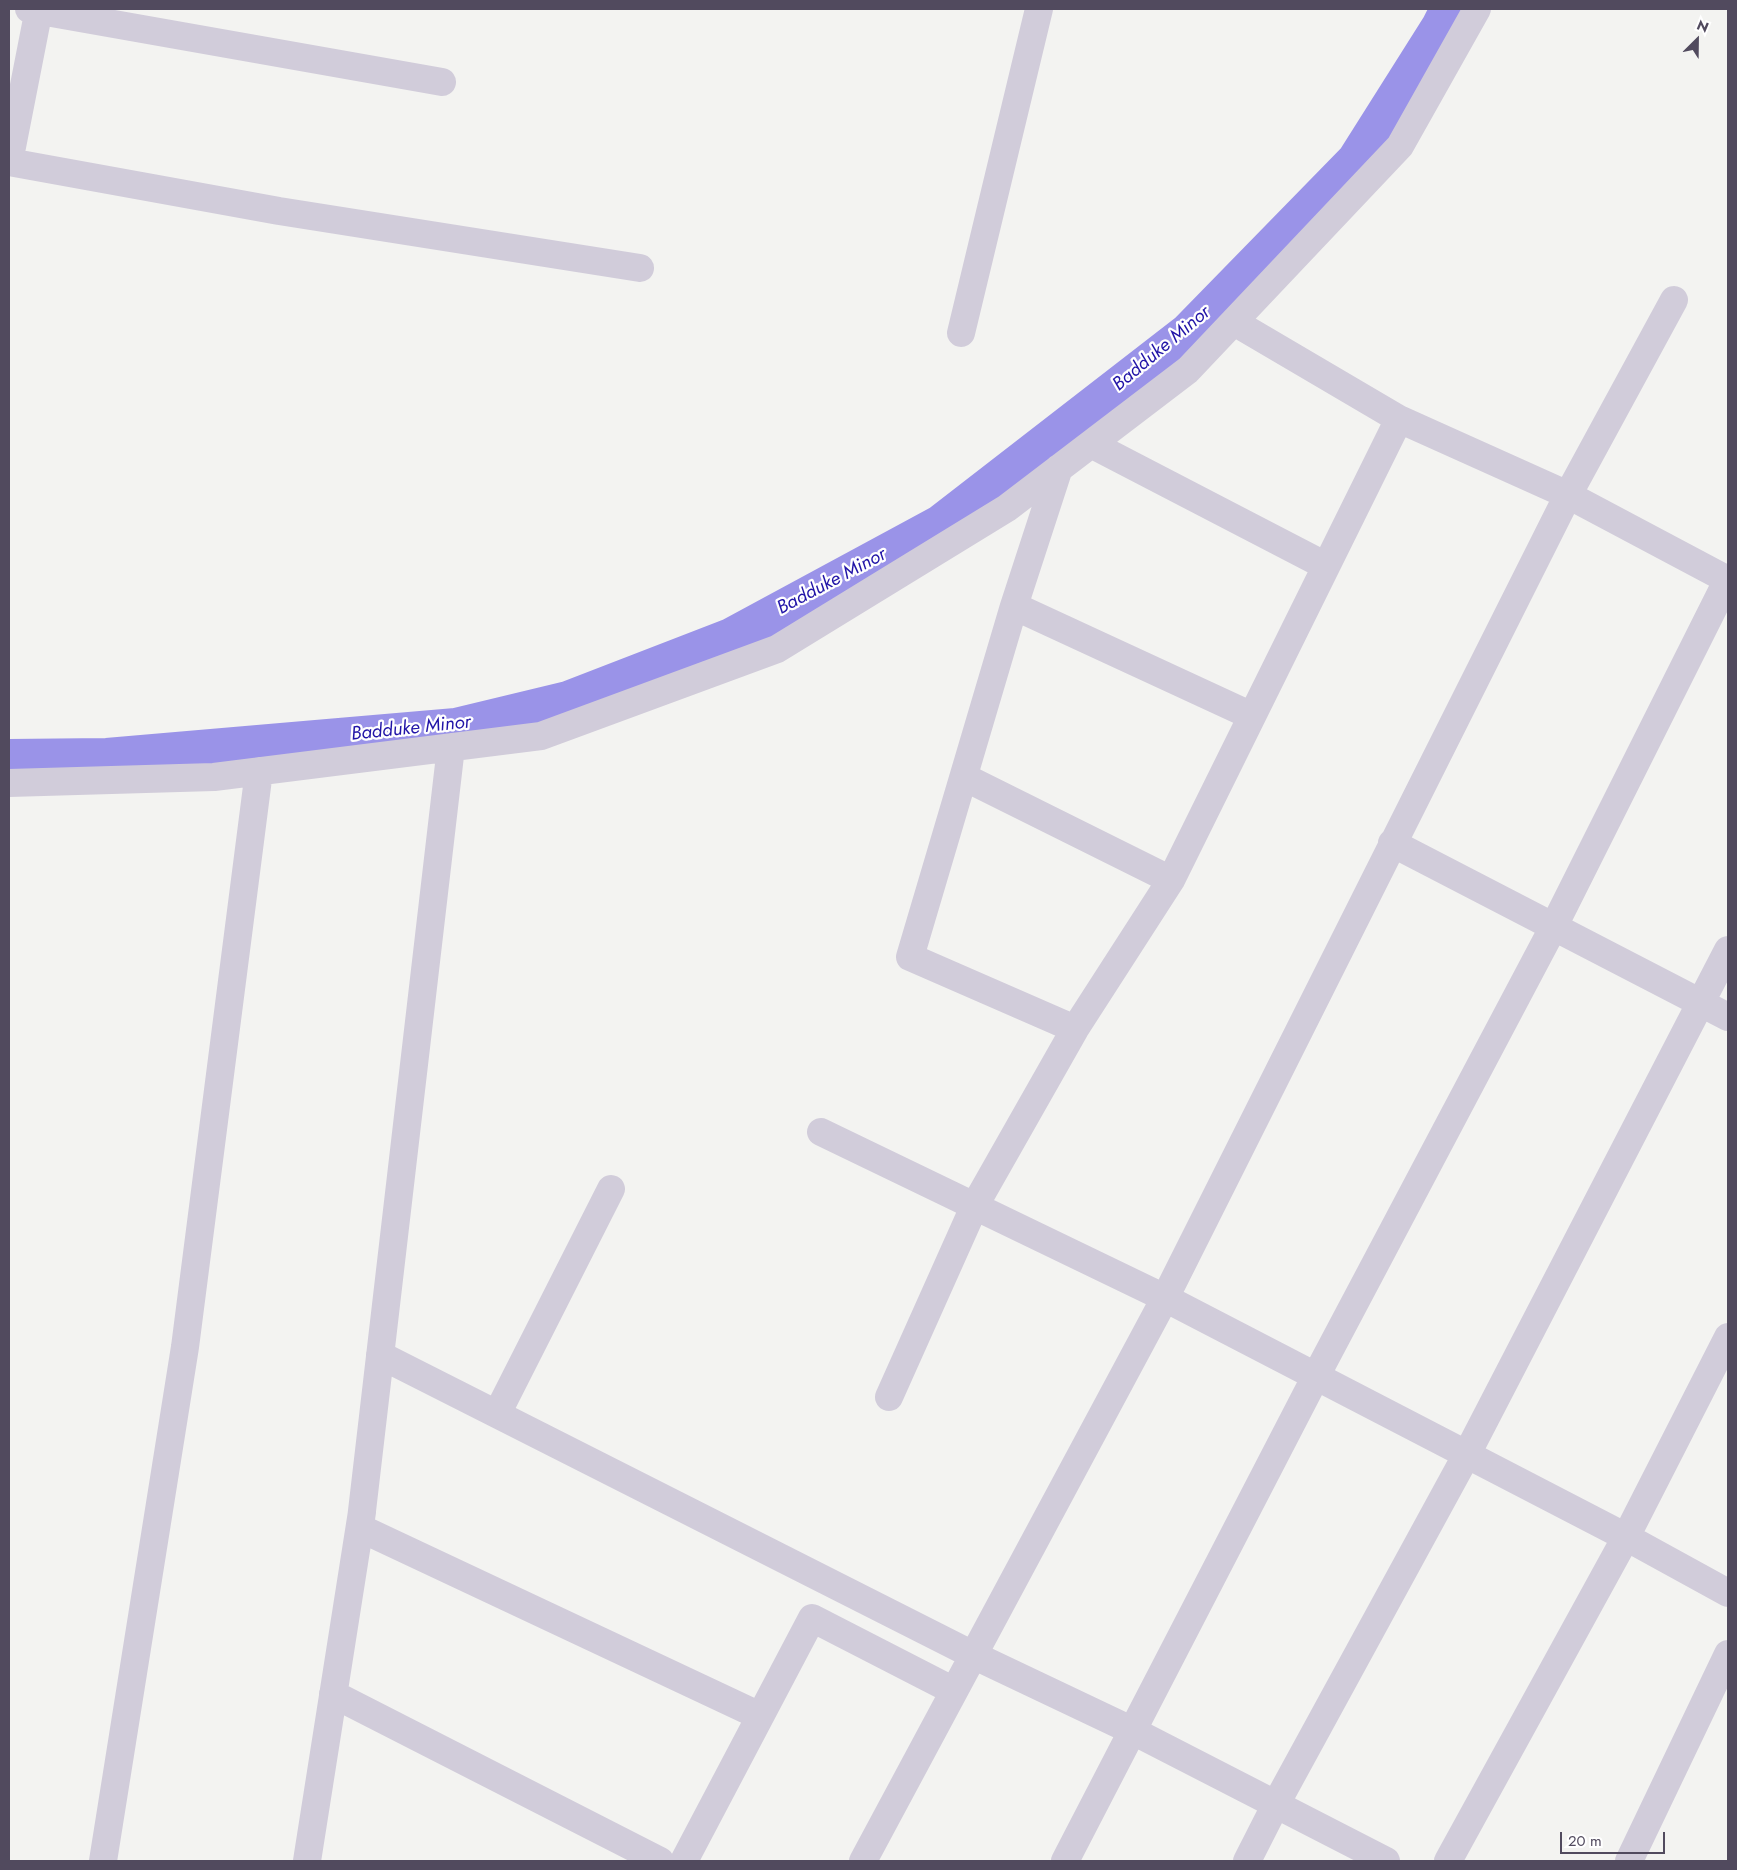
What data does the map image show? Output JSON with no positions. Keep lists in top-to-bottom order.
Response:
{
  "water": ["Badduke Minor"],
  "scale_bar": "20 m",
  "north": "top right"
}
